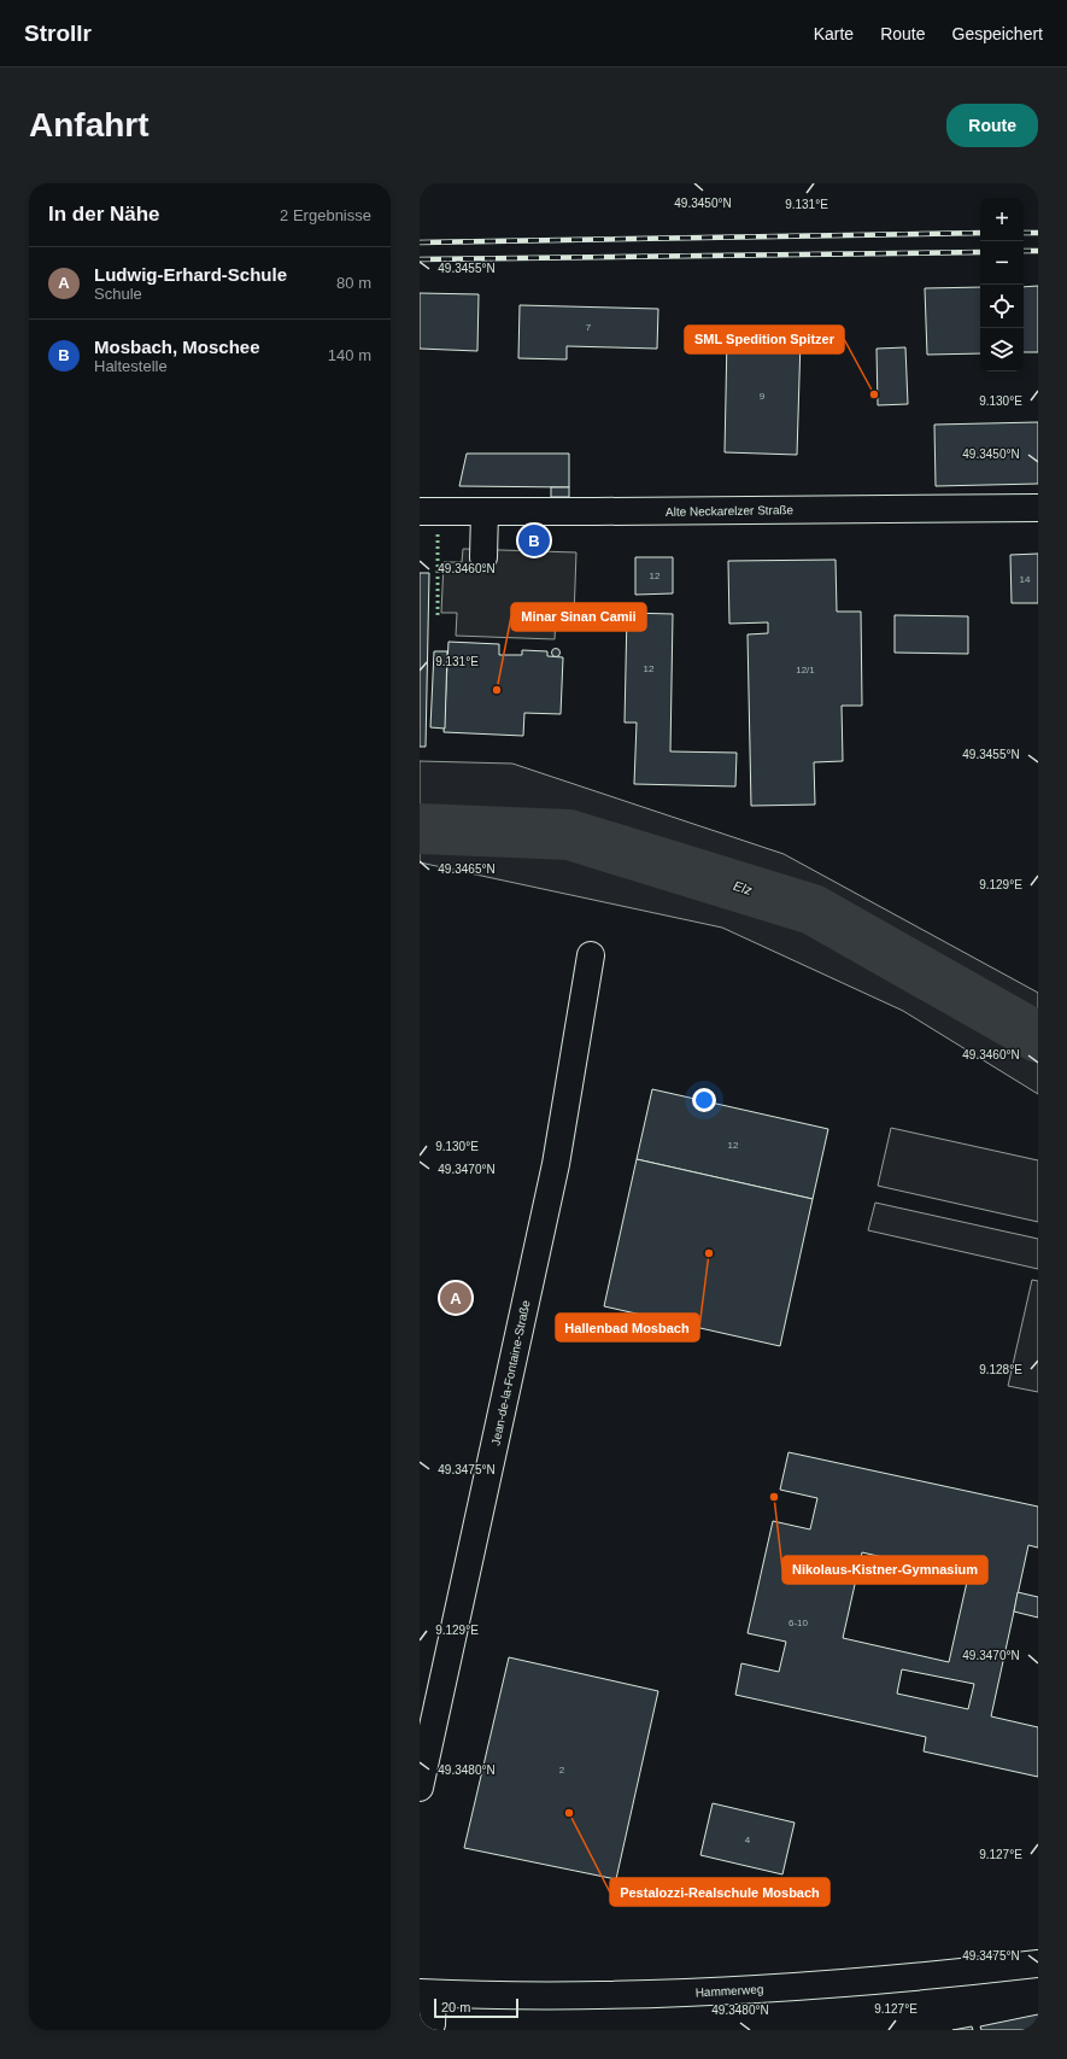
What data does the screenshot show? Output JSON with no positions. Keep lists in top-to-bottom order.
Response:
{
  "streets": {
    "street": ["Alte Neckarelzer Straße", "Jean-de-la-Fontaine-Straße", "Hammerweg"]
  },
  "water": ["Elz"],
  "places": [
    "SML Spedition Spitzer",
    "Minar Sinan Camii",
    "Hallenbad Mosbach",
    "Nikolaus-Kistner-Gymnasium",
    "Pestalozzi-Realschule Mosbach"
  ],
  "house_numbers": [
    "7",
    "9",
    "12",
    "14",
    "12",
    "12/1",
    "12",
    "6-10",
    "2",
    "4"
  ],
  "scale_bar": "20 m",
  "page": {
    "header": "Strollr",
    "nav": ["Karte", "Route", "Gespeichert"],
    "buttons": "Route",
    "title": "Anfahrt",
    "heading": ["In der Nähe", "2 Ergebnisse"],
    "map_buttons": ["+", "−"],
    "list": [
      {
        "mark": "A",
        "name": "Ludwig-Erhard-Schule",
        "note": "Schule",
        "value": "80 m"
      },
      {
        "mark": "B",
        "name": "Mosbach, Moschee",
        "note": "Haltestelle",
        "value": "140 m"
      }
    ],
    "pins": ["B", "A"],
    "scale": "20 m"
  },
  "coordinates": [
    "49.3450°N",
    "9.131°E",
    "49.3455°N",
    "9.130°E",
    "49.3460°N",
    "49.3465°N",
    "9.129°E",
    "49.3470°N",
    "9.128°E",
    "49.3475°N",
    "49.3480°N",
    "9.127°E"
  ]
}
